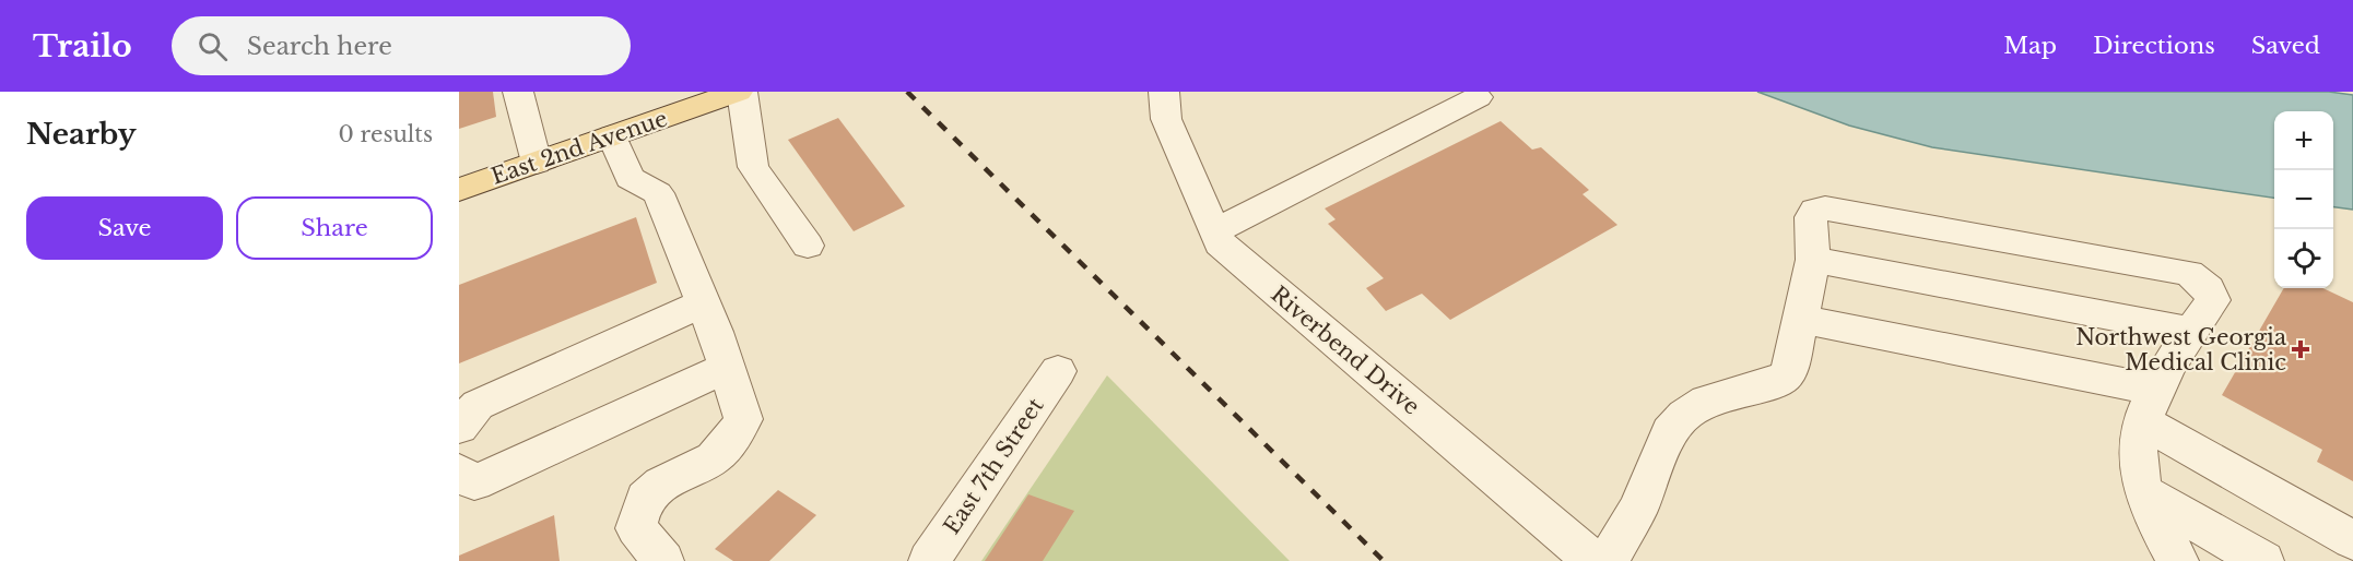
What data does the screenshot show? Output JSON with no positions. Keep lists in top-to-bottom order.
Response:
{
  "streets": {
    "main road": ["East 2nd Avenue"],
    "street": ["Riverbend Drive", "East 7th Street"]
  },
  "places": {
    "health": ["Northwest Georgia Medical Clinic"]
  },
  "page": {
    "header": "Trailo",
    "search": "Search here",
    "nav": ["Map", "Directions", "Saved"],
    "heading": ["Nearby", "0 results"],
    "map_buttons": ["+", "−"],
    "buttons": ["Save", "Share"]
  }
}
